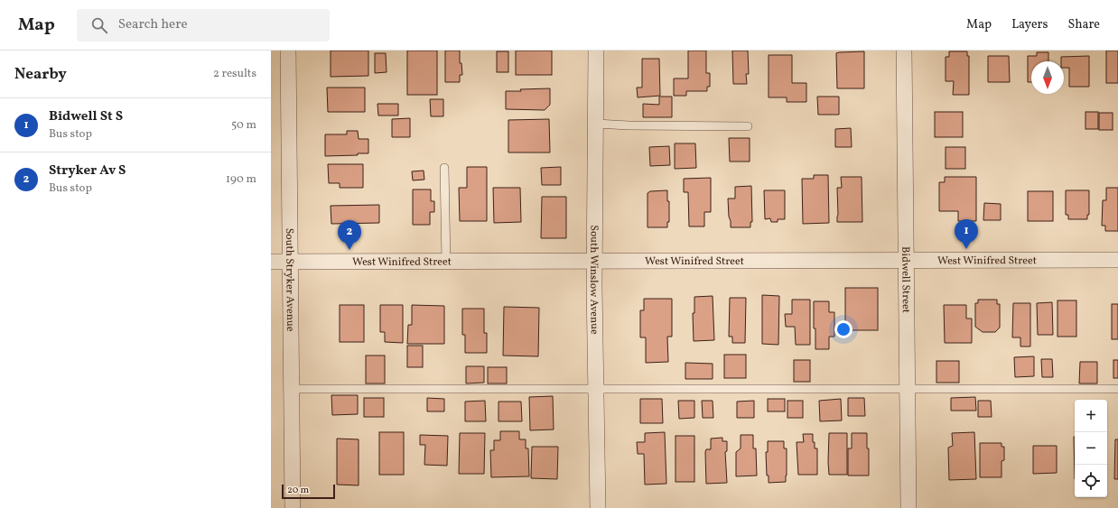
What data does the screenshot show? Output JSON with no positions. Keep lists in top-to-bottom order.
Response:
{
  "streets": {
    "street": [
      "West Winifred Street",
      "South Stryker Avenue",
      "South Winslow Avenue",
      "Bidwell Street"
    ]
  },
  "crossings": [
    ["West Winifred Street", "South Stryker Avenue"],
    ["West Winifred Street", "South Winslow Avenue"],
    ["West Winifred Street", "Bidwell Street"]
  ],
  "scale_bar": "20 m",
  "north": "bottom",
  "page": {
    "header": "Map",
    "search": "Search here",
    "nav": ["Map", "Layers", "Share"],
    "heading": ["Nearby", "2 results"],
    "list": [
      {
        "mark": "1",
        "name": "Bidwell St S",
        "note": "Bus stop",
        "value": "50 m"
      },
      {
        "mark": "2",
        "name": "Stryker Av S",
        "note": "Bus stop",
        "value": "190 m"
      }
    ],
    "pins": ["1", "2"],
    "map_buttons": ["+", "−"],
    "scale": "20 m"
  }
}
